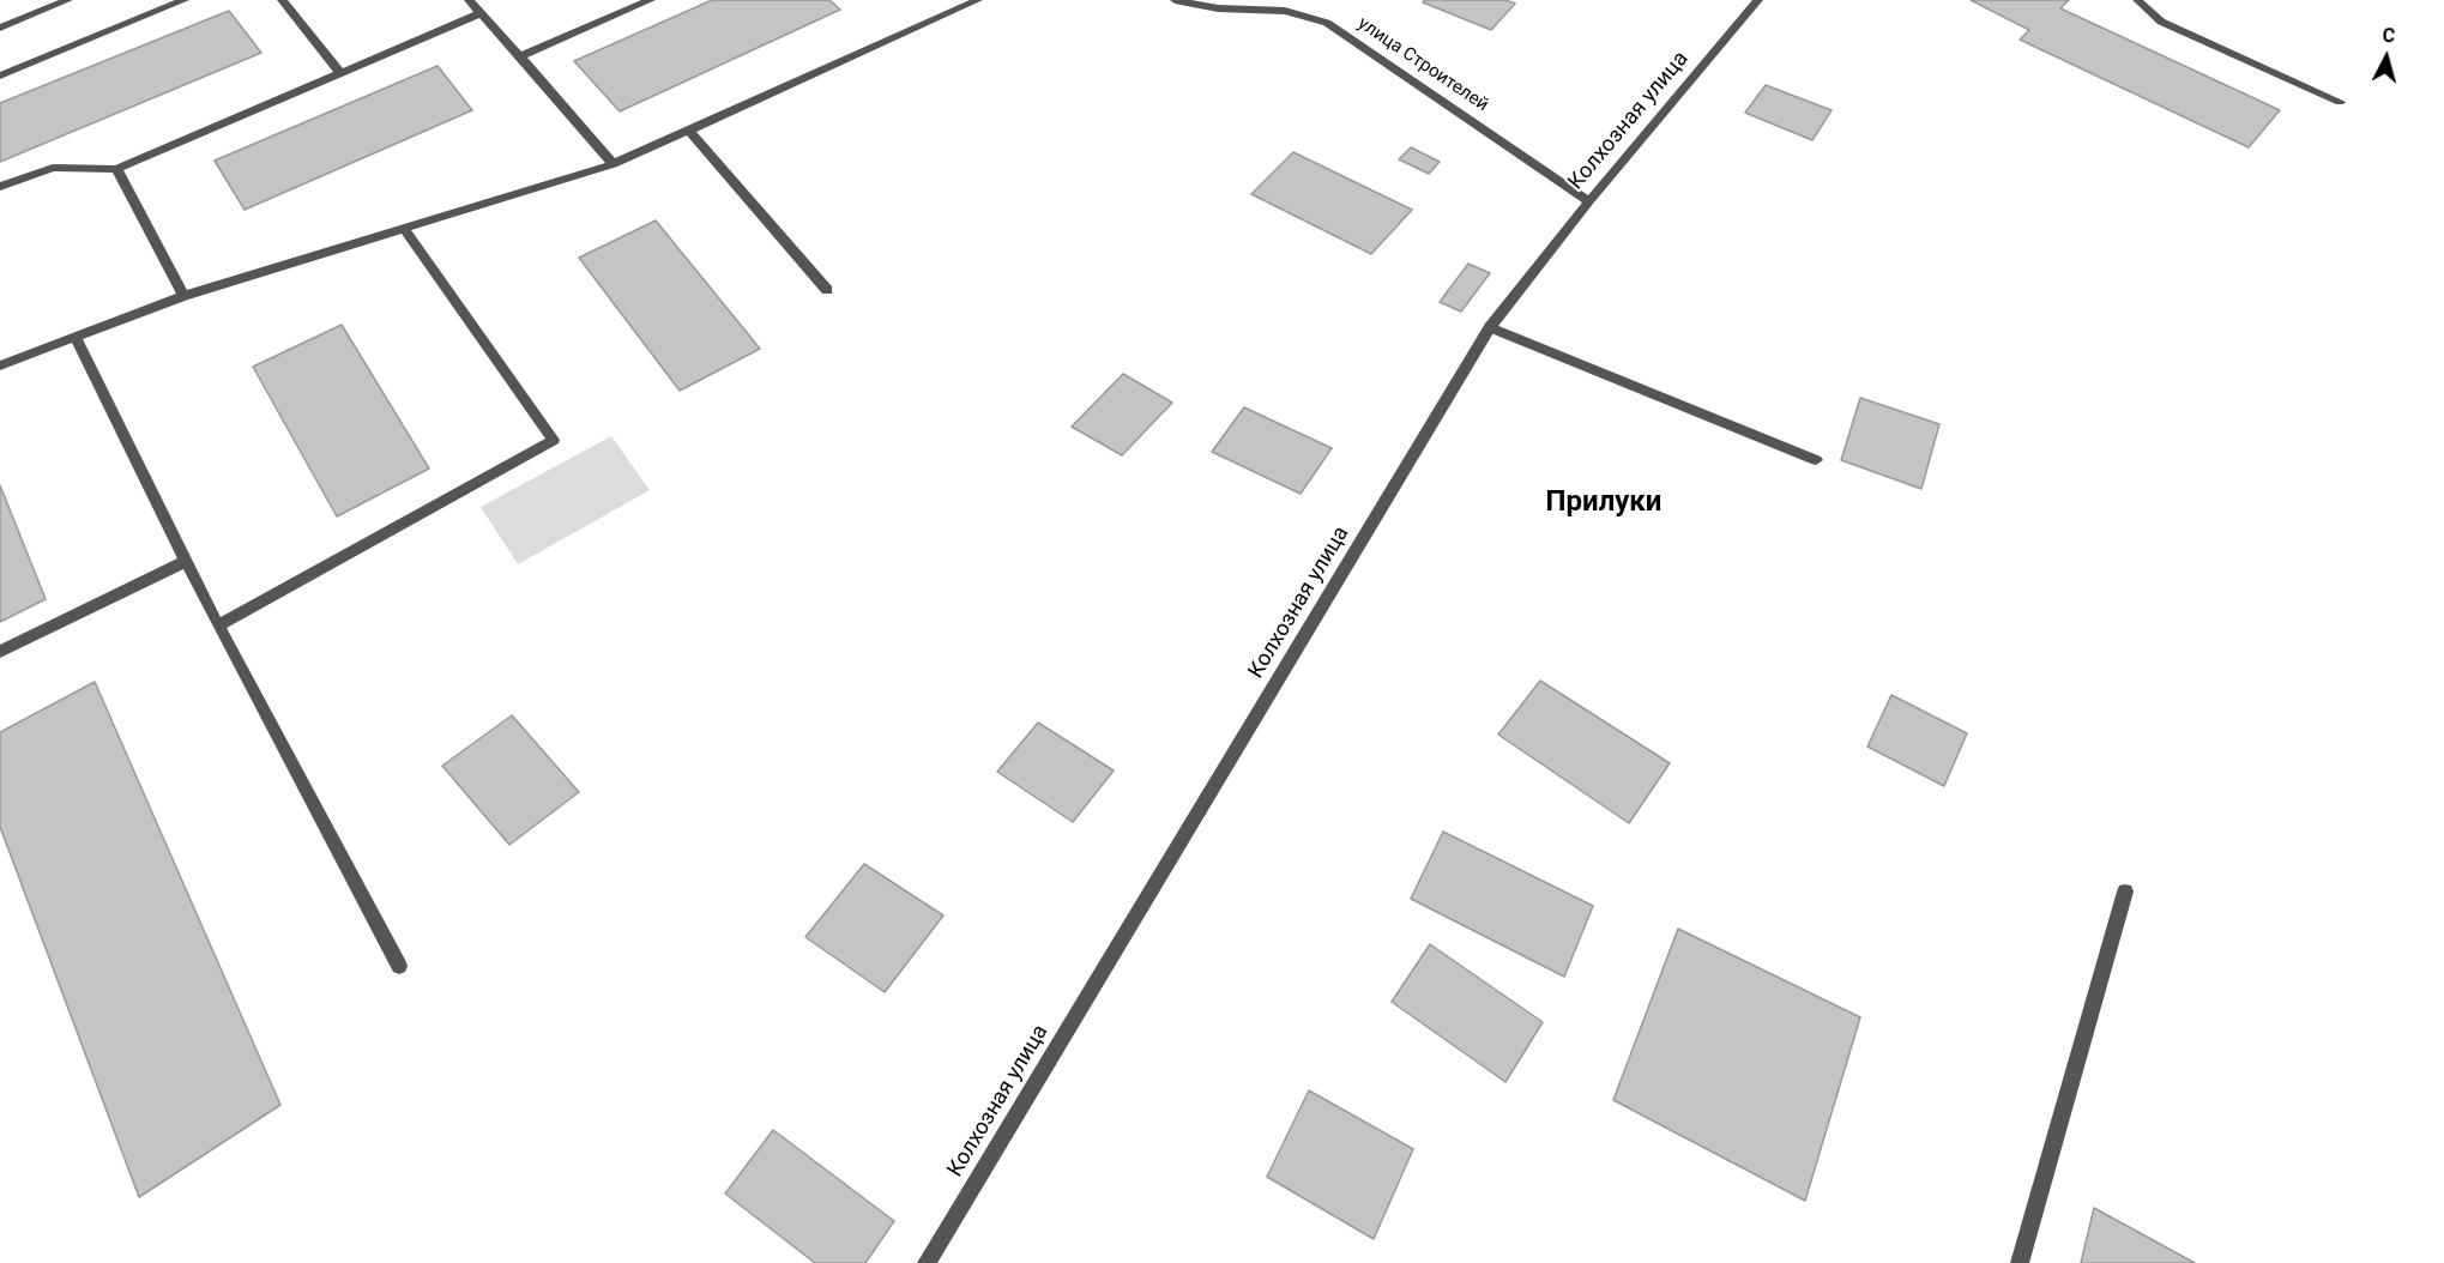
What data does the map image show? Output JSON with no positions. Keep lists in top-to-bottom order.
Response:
{
  "streets": {
    "street": ["улица Строителей", "Колхозная улица"]
  },
  "crossings": [
    ["улица Строителей", "Колхозная улица"]
  ],
  "districts": ["Прилуки"],
  "north": "top"
}
